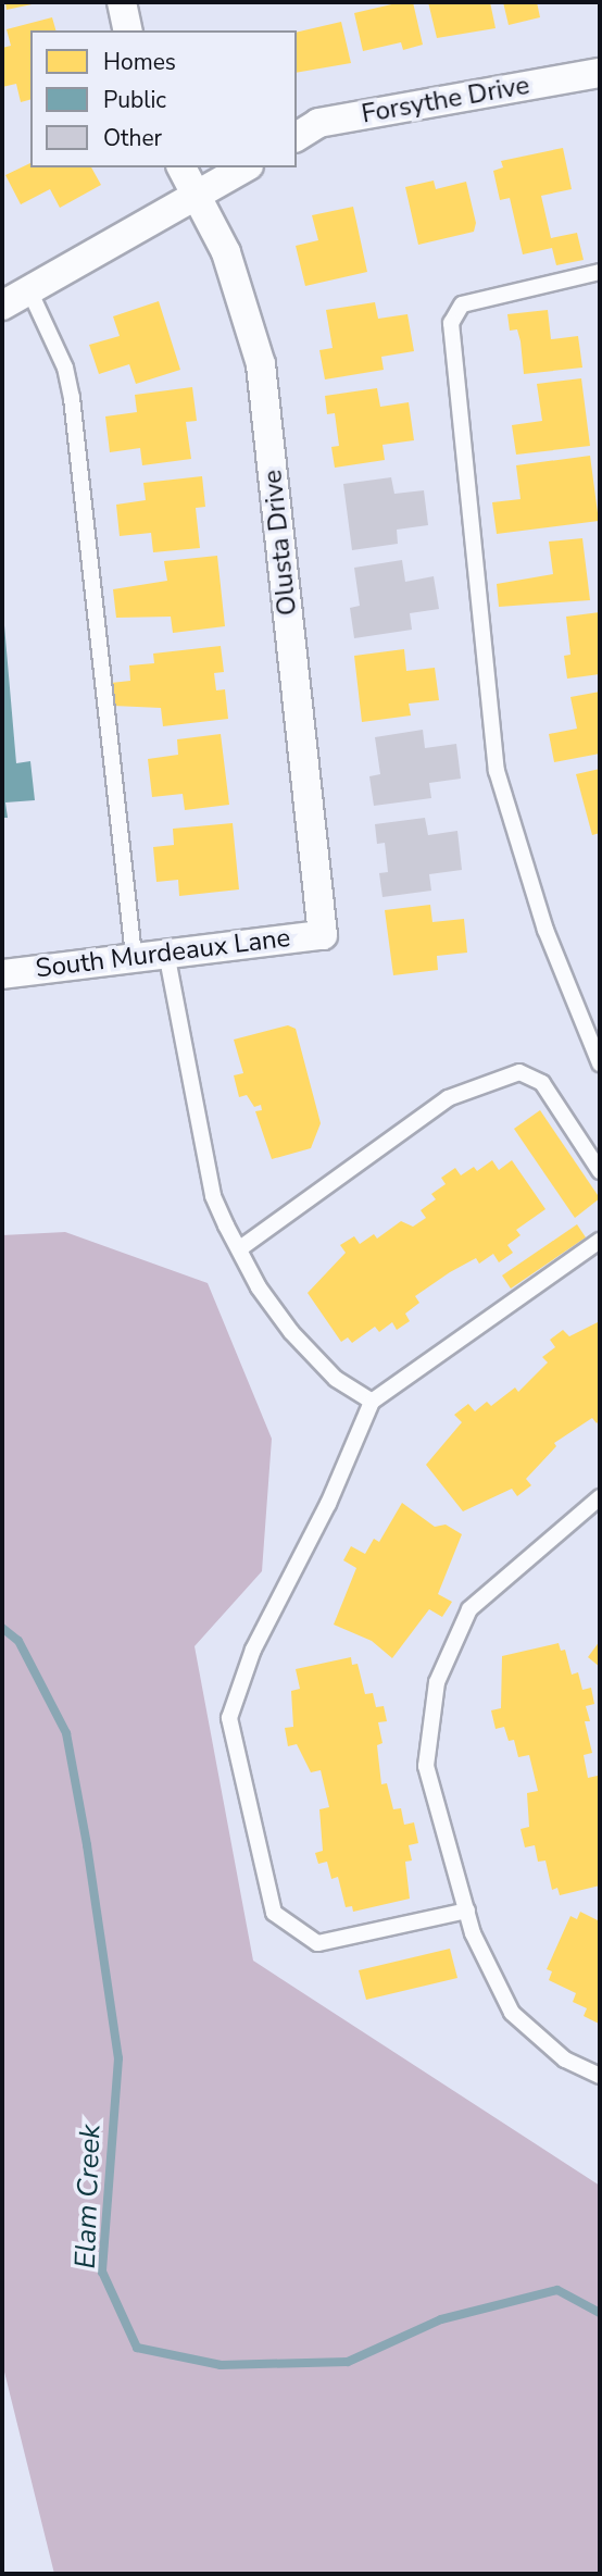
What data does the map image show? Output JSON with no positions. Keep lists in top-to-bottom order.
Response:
{
  "streets": {
    "street": ["Forsythe Drive", "Olusta Drive", "South Murdeaux Lane"]
  },
  "crossings": [
    ["Olusta Drive", "South Murdeaux Lane"]
  ],
  "water": ["Elam Creek"],
  "legend": ["Homes", "Public", "Other"]
}
